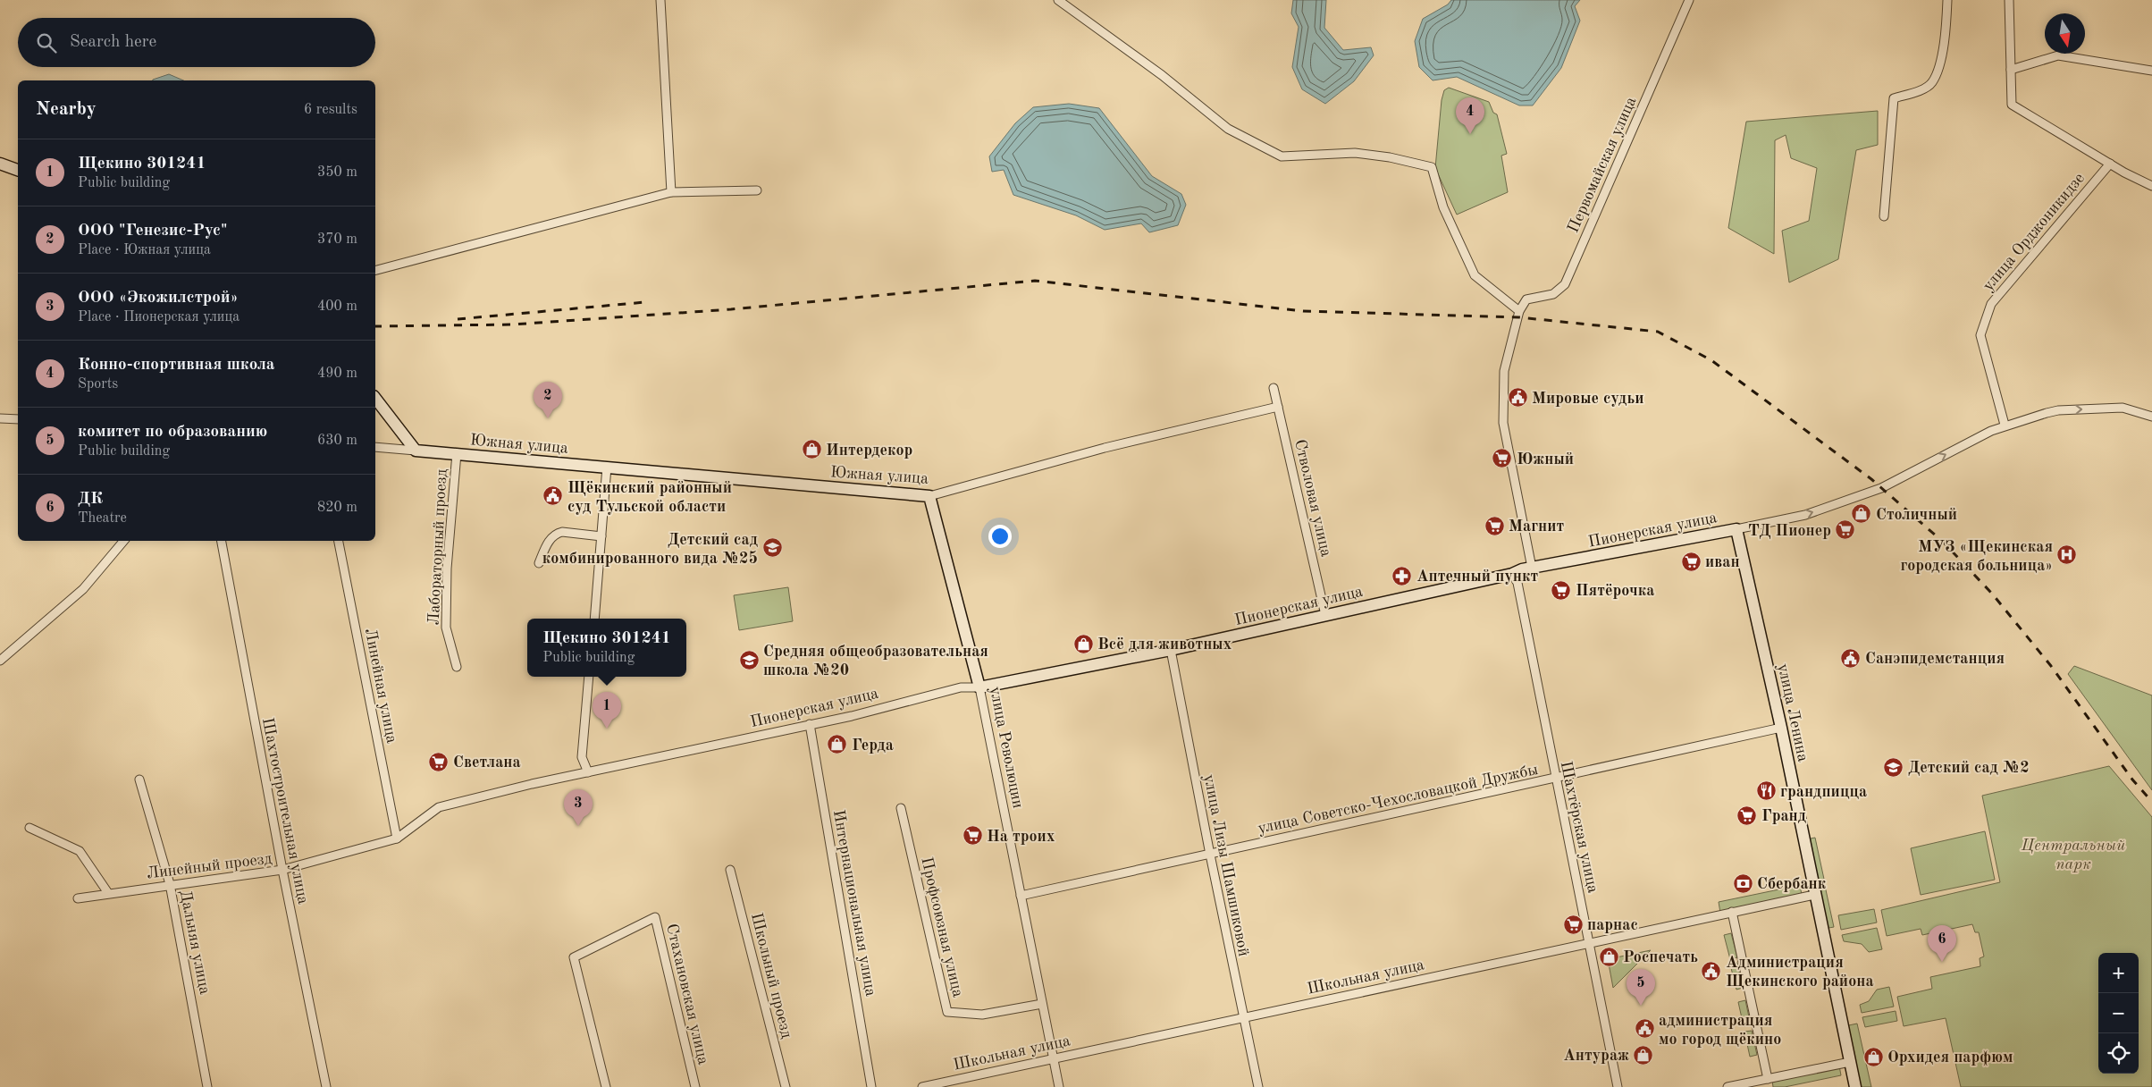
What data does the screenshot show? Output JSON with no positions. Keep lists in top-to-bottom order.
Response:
{
  "streets": {
    "street": [
      "Первомайская улица",
      "улица Орджоникидзе",
      "Южная улица",
      "Стволовая улица",
      "Пионерская улица",
      "Лабораторный проезд",
      "Линейная улица",
      "улица Ленина",
      "улица Революции",
      "улица Советско-Чехословацкой Дружбы",
      "Шахтостроительная улица",
      "Шахтёрская улица",
      "Линейный проезд",
      "улица Лизы Шамшиковой",
      "Интернациональная улица",
      "Профсоюзная улица",
      "Дальняя улица",
      "Школьный проезд",
      "Школьная улица",
      "Стахановская улица"
    ]
  },
  "crossings": [
    ["улица Орджоникидзе", "Пионерская улица"],
    ["Южная улица", "Стволовая улица"],
    ["Южная улица", "Лабораторный проезд"],
    ["Южная улица", "улица Революции"],
    ["Стволовая улица", "Пионерская улица"],
    ["Пионерская улица", "улица Ленина"],
    ["Пионерская улица", "улица Революции"],
    ["Пионерская улица", "Шахтёрская улица"],
    ["Пионерская улица", "Линейный проезд"],
    ["Пионерская улица", "улица Лизы Шамшиковой"],
    ["Пионерская улица", "Интернациональная улица"],
    ["Линейная улица", "Линейный проезд"],
    ["улица Ленина", "улица Советско-Чехословацкой Дружбы"],
    ["улица Ленина", "Школьная улица"],
    ["улица Революции", "улица Советско-Чехословацкой Дружбы"],
    ["улица Революции", "Профсоюзная улица"],
    ["улица Революции", "Школьная улица"],
    ["улица Советско-Чехословацкой Дружбы", "Шахтёрская улица"],
    ["улица Советско-Чехословацкой Дружбы", "улица Лизы Шамшиковой"],
    ["Шахтостроительная улица", "Линейный проезд"],
    ["Шахтёрская улица", "Школьная улица"],
    ["Линейный проезд", "Дальняя улица"],
    ["улица Лизы Шамшиковой", "Школьная улица"]
  ],
  "parks": ["Центральный парк"],
  "places": {
    "public building": [
      "Мировые судьи",
      "Щёкинский районный суд Тульской области",
      "Санэпидемстанция",
      "Администрация Щекинского района",
      "администрация мо город щёкино"
    ],
    "shop": [
      "Интердекор",
      "Столичный",
      "Всё для животных",
      "Герда",
      "Роспечать",
      "Антураж",
      "Орхидея парфюм"
    ],
    "supermarket": [
      "Южный",
      "Магнит",
      "ТД Пионер",
      "иван",
      "Пятёрочка",
      "Светлана",
      "Гранд",
      "На троих",
      "парнас"
    ],
    "school or university": ["Детский сад комбинированного вида №25", "Средняя общеобразовательная школа №20", "Детский сад №2"],
    "hospital": ["МУЗ «Щекинская городская больница»"],
    "pharmacy": ["Аптечный пункт"],
    "restaurant": ["грандпицца"],
    "bank": ["Сбербанк"]
  },
  "north": "bottom",
  "page": {
    "search": "Search here",
    "heading": ["Nearby", "6 results"],
    "pins": [
      "4",
      "2",
      "1",
      "3",
      "6",
      "5"
    ],
    "list": [
      {
        "mark": "1",
        "name": "Щекино 301241",
        "note": "Public building",
        "value": "350 m"
      },
      {
        "mark": "2",
        "name": "ООО \"Генезис-Рус\"",
        "note": "Place · Южная улица",
        "value": "370 m"
      },
      {
        "mark": "3",
        "name": "ООО «Экожилстрой»",
        "note": "Place · Пионерская улица",
        "value": "400 m"
      },
      {
        "mark": "4",
        "name": "Конно-спортивная школа",
        "note": "Sports",
        "value": "490 m"
      },
      {
        "mark": "5",
        "name": "комитет по образованию",
        "note": "Public building",
        "value": "630 m"
      },
      {
        "mark": "6",
        "name": "ДК",
        "note": "Theatre",
        "value": "820 m"
      }
    ],
    "popup": ["Щекино 301241", "Public building"],
    "map_buttons": ["+", "−"]
  }
}
